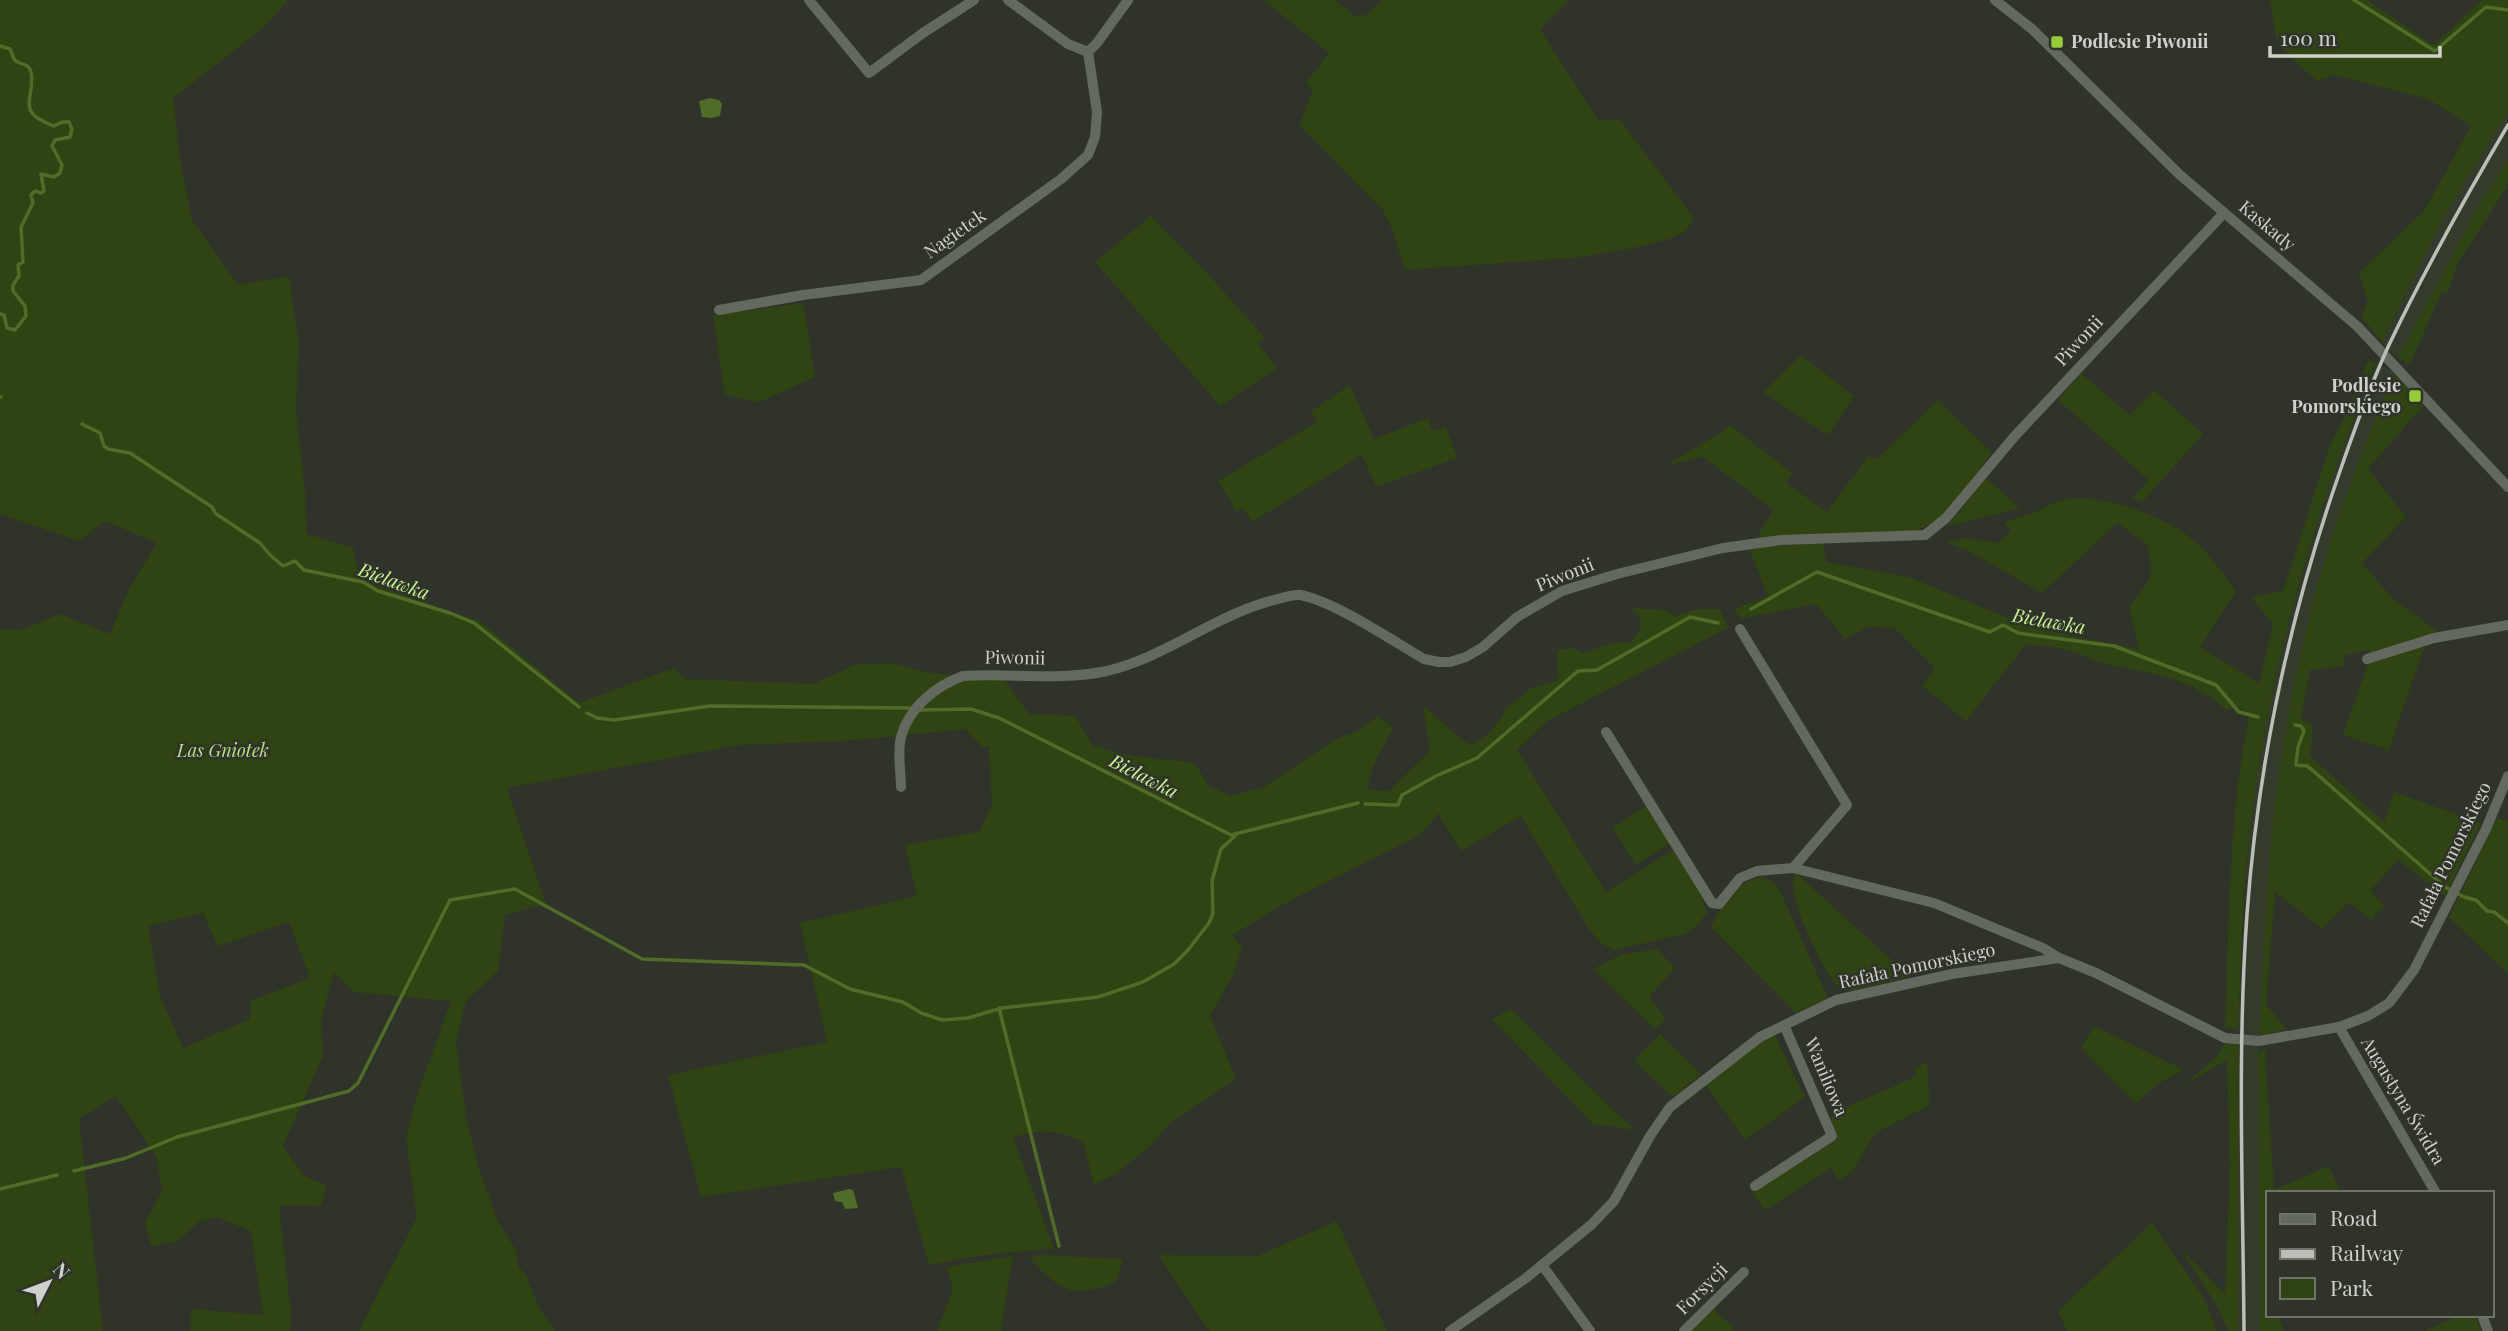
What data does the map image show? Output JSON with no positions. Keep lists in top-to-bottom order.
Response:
{
  "streets": {
    "street": [
      "Kaskady",
      "Nagietek",
      "Piwonii",
      "Rafała Pomorskiego",
      "Waniliowa",
      "Augustyna Świdra",
      "Forsycji"
    ]
  },
  "crossings": [
    ["Kaskady", "Piwonii"],
    ["Rafała Pomorskiego", "Waniliowa"],
    ["Rafała Pomorskiego", "Augustyna Świdra"]
  ],
  "water": ["Bielawka"],
  "parks": ["Las Gniotek"],
  "places": {
    "transit": ["Podlesie Piwonii", "Podlesie Pomorskiego"]
  },
  "legend": ["Road", "Railway", "Park"],
  "scale_bar": "100 m",
  "north": "top right"
}
